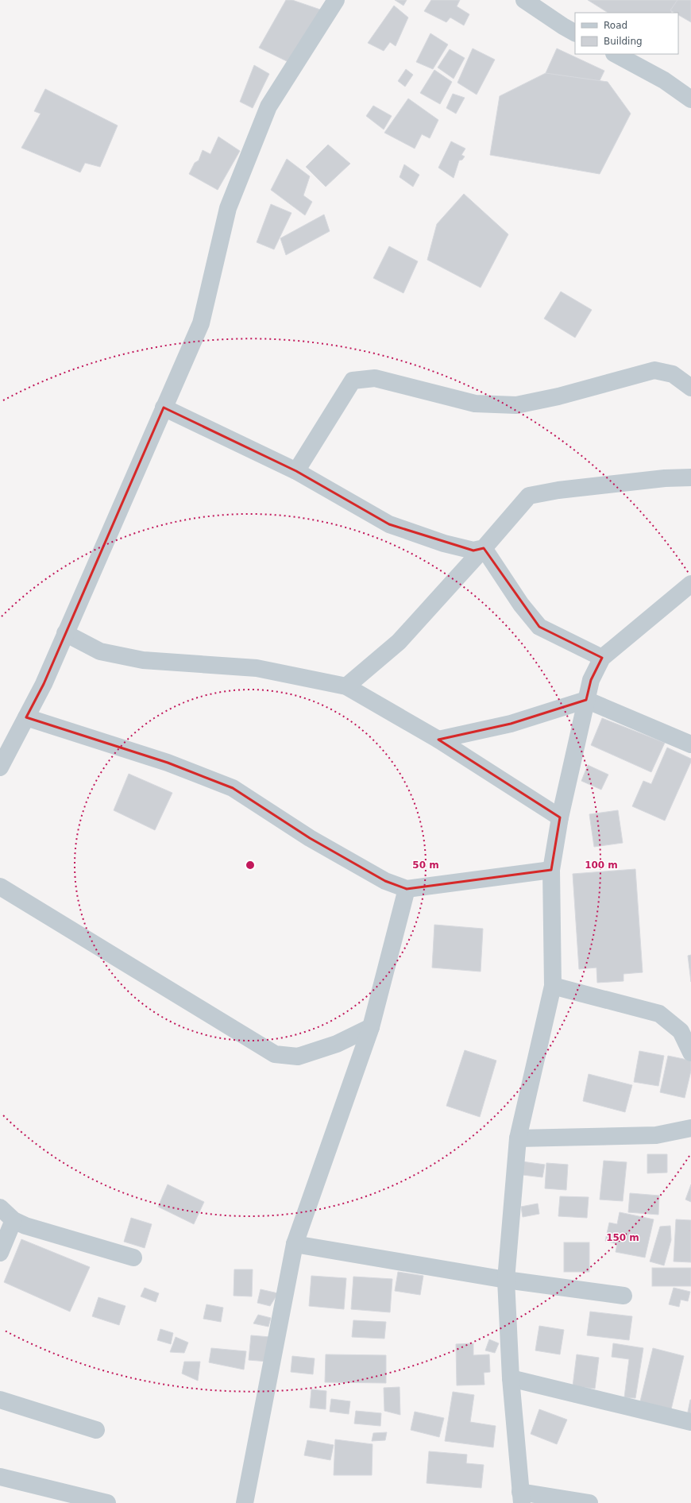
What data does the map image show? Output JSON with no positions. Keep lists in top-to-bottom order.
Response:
{
  "legend": ["Road", "Building"],
  "rings": ["50 m", "100 m", "150 m"]
}
